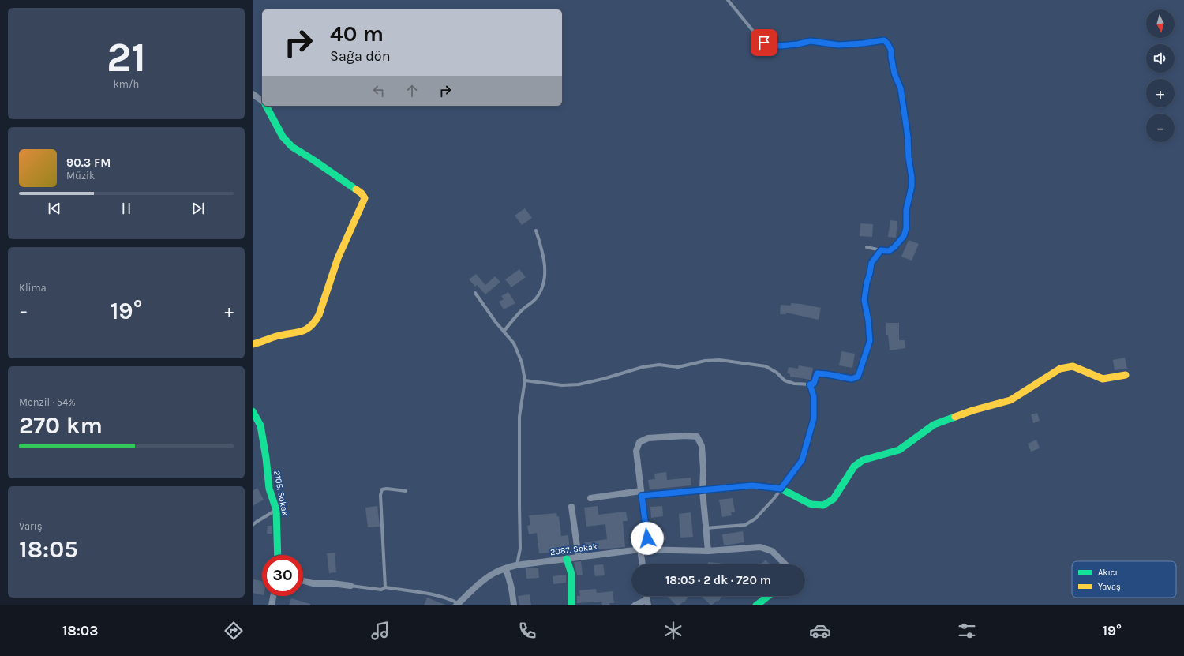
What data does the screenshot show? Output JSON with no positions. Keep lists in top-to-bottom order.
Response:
{
  "streets": {
    "street": ["2105. Sokak", "2087. Sokak"]
  },
  "legend": ["Akıcı", "Yavaş"],
  "north": "bottom",
  "page": {
    "tile": [
      ["21", "km/h"],
      "Klima",
      ["Menzil · 54%", "270 km"],
      ["Varış", "18:05"]
    ],
    "map_buttons": ["+", "−"],
    "turn": ["40 m", "Sağa dön"],
    "song": ["90.3 FM", "Müzik"],
    "heat": ["−", "19°", "+"],
    "limit": "30",
    "trip": "18:05 · 2 dk · 720 m",
    "tabs": ["18:03", "19°"]
  }
}
